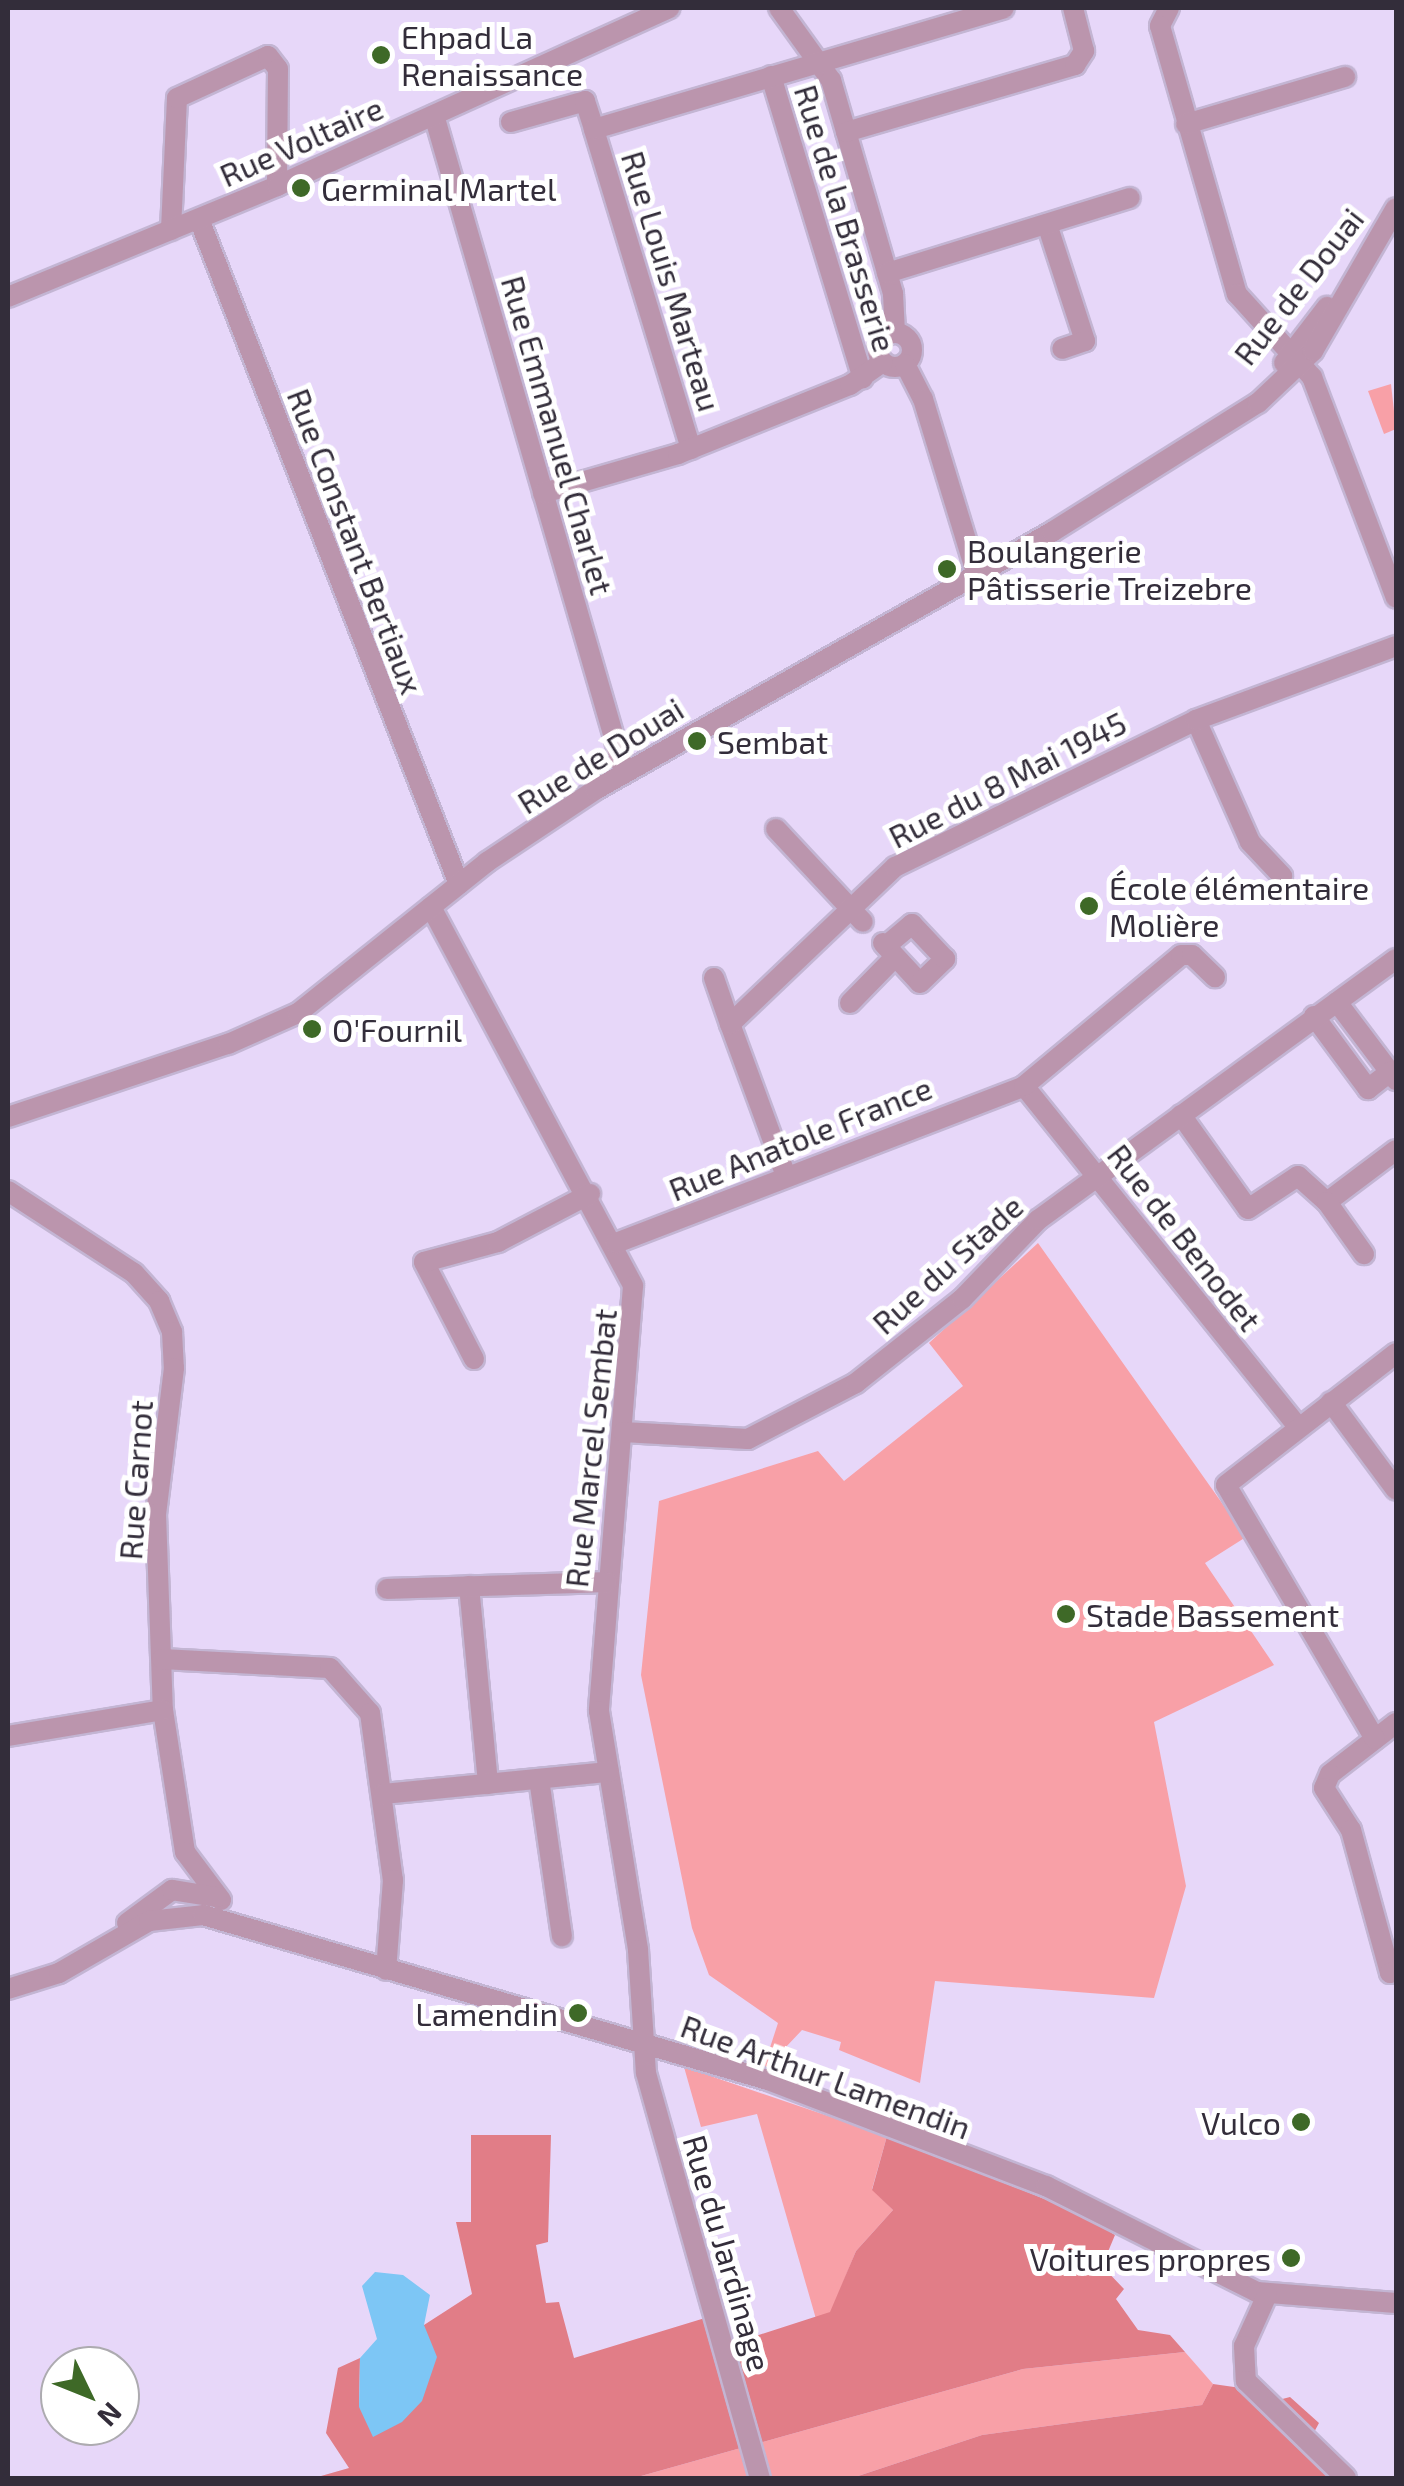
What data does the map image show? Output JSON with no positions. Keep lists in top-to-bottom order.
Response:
{
  "streets": {
    "street": [
      "Rue Voltaire",
      "Rue de la Brasserie",
      "Rue Louis Marteau",
      "Rue de Douai",
      "Rue Emmanuel Charlet",
      "Rue Constant Bertiaux",
      "Rue du 8 Mai 1945",
      "Rue Anatole France",
      "Rue de Benodet",
      "Rue du Stade",
      "Rue Marcel Sembat",
      "Rue Carnot",
      "Rue Arthur Lamendin",
      "Rue du Jardinage"
    ]
  },
  "crossings": [
    ["Rue Voltaire", "Rue Emmanuel Charlet"],
    ["Rue Voltaire", "Rue Constant Bertiaux"],
    ["Rue de la Brasserie", "Rue Louis Marteau"],
    ["Rue de Douai", "Rue Emmanuel Charlet"],
    ["Rue de Douai", "Rue Constant Bertiaux"],
    ["Rue de Douai", "Rue Marcel Sembat"],
    ["Rue Anatole France", "Rue de Benodet"],
    ["Rue Anatole France", "Rue Marcel Sembat"],
    ["Rue de Benodet", "Rue du Stade"],
    ["Rue du Stade", "Rue Marcel Sembat"],
    ["Rue Marcel Sembat", "Rue Arthur Lamendin"],
    ["Rue Marcel Sembat", "Rue du Jardinage"],
    ["Rue Arthur Lamendin", "Rue du Jardinage"]
  ],
  "places": [
    "Ehpad La Renaissance",
    "Germinal Martel",
    "Boulangerie Pâtisserie Treizebre",
    "Sembat",
    "École élémentaire Molière",
    "O'Fournil",
    "Stade Bassement",
    "Lamendin",
    "Vulco",
    "Voitures propres"
  ],
  "north": "bottom right"
}
